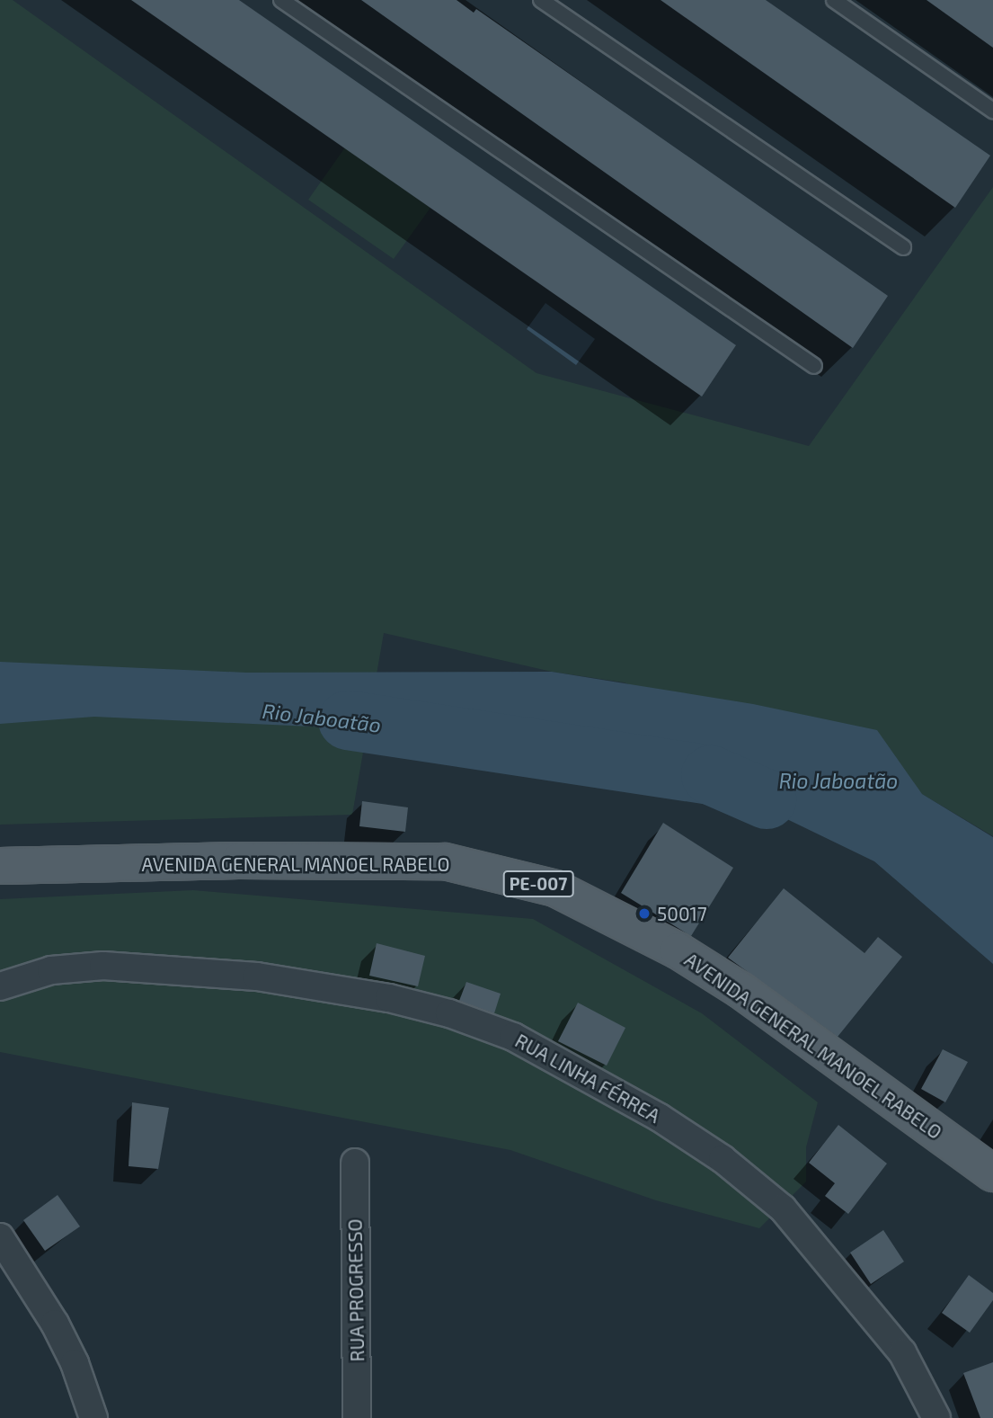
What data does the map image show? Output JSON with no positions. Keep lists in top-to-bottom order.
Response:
{
  "streets": {
    "main road": ["AVENIDA GENERAL MANOEL RABELO", "PE-007"],
    "street": ["RUA LINHA FÉRREA", "RUA PROGRESSO"]
  },
  "water": ["Rio Jaboatão"],
  "places": ["50017"]
}
